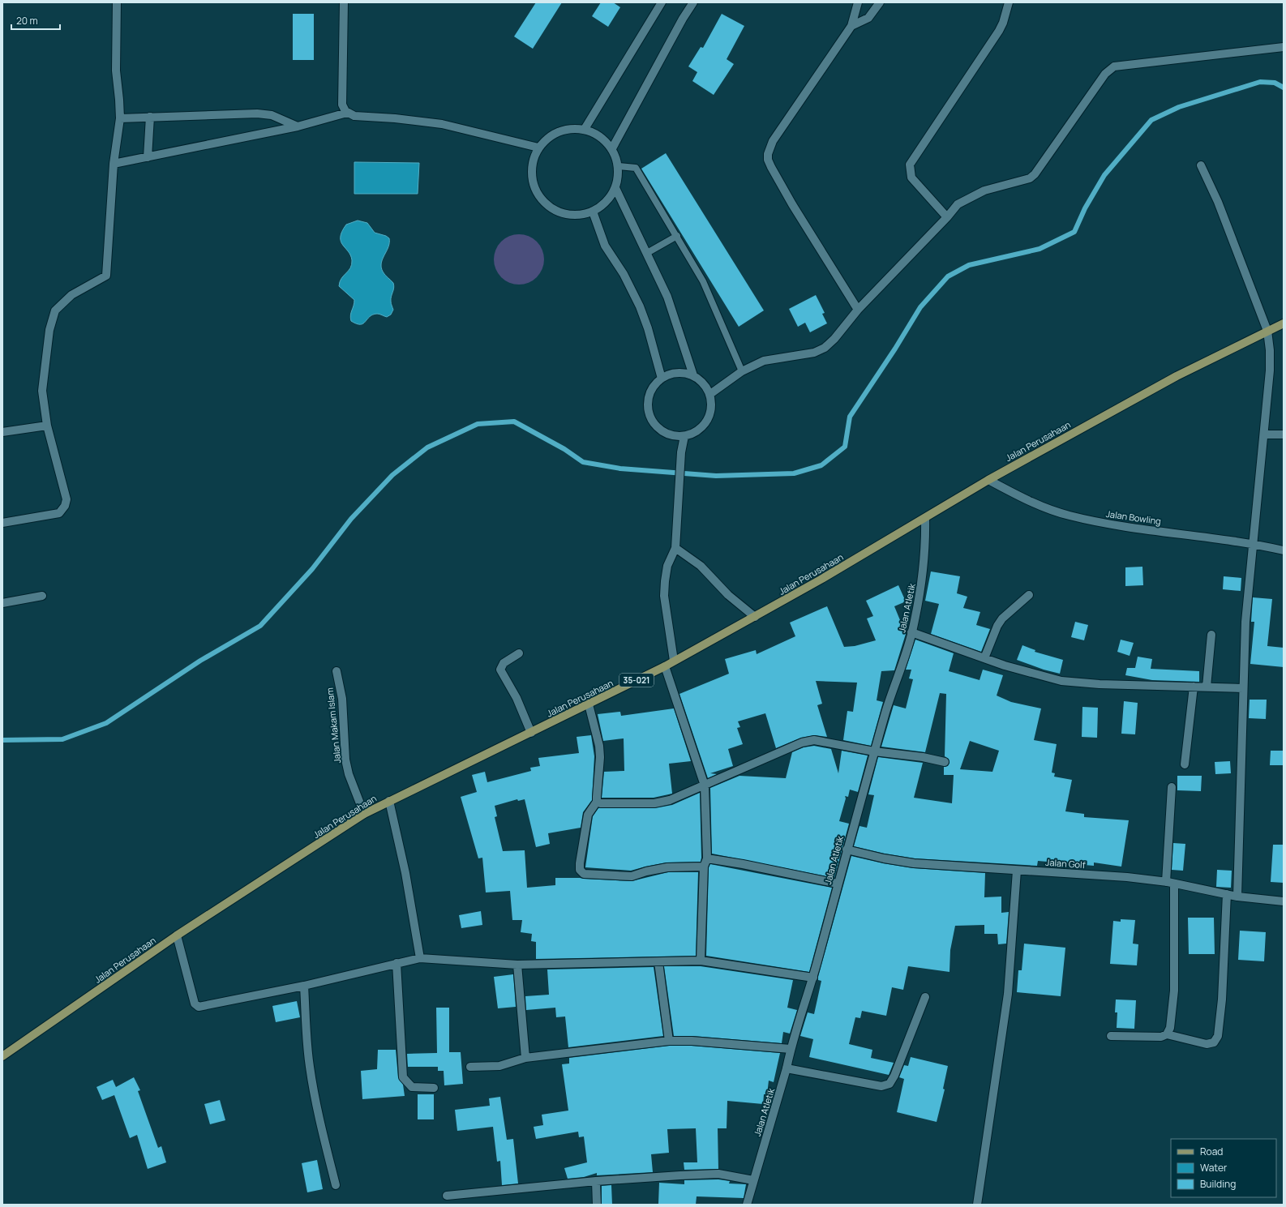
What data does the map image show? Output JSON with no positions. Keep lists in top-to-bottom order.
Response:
{
  "streets": {
    "main road": ["Jalan Perusahaan", "35-021"],
    "street": [
      "Jalan Bowling",
      "Jalan Atletik",
      "Jalan Makam Islam",
      "Jalan Golf"
    ]
  },
  "crossings": [
    ["Jalan Perusahaan", "Jalan Bowling"],
    ["Jalan Perusahaan", "Jalan Atletik"],
    ["Jalan Perusahaan", "Jalan Makam Islam"],
    ["Jalan Atletik", "Jalan Golf"]
  ],
  "legend": ["Road", "Water", "Building"],
  "scale_bar": "20 m"
}
